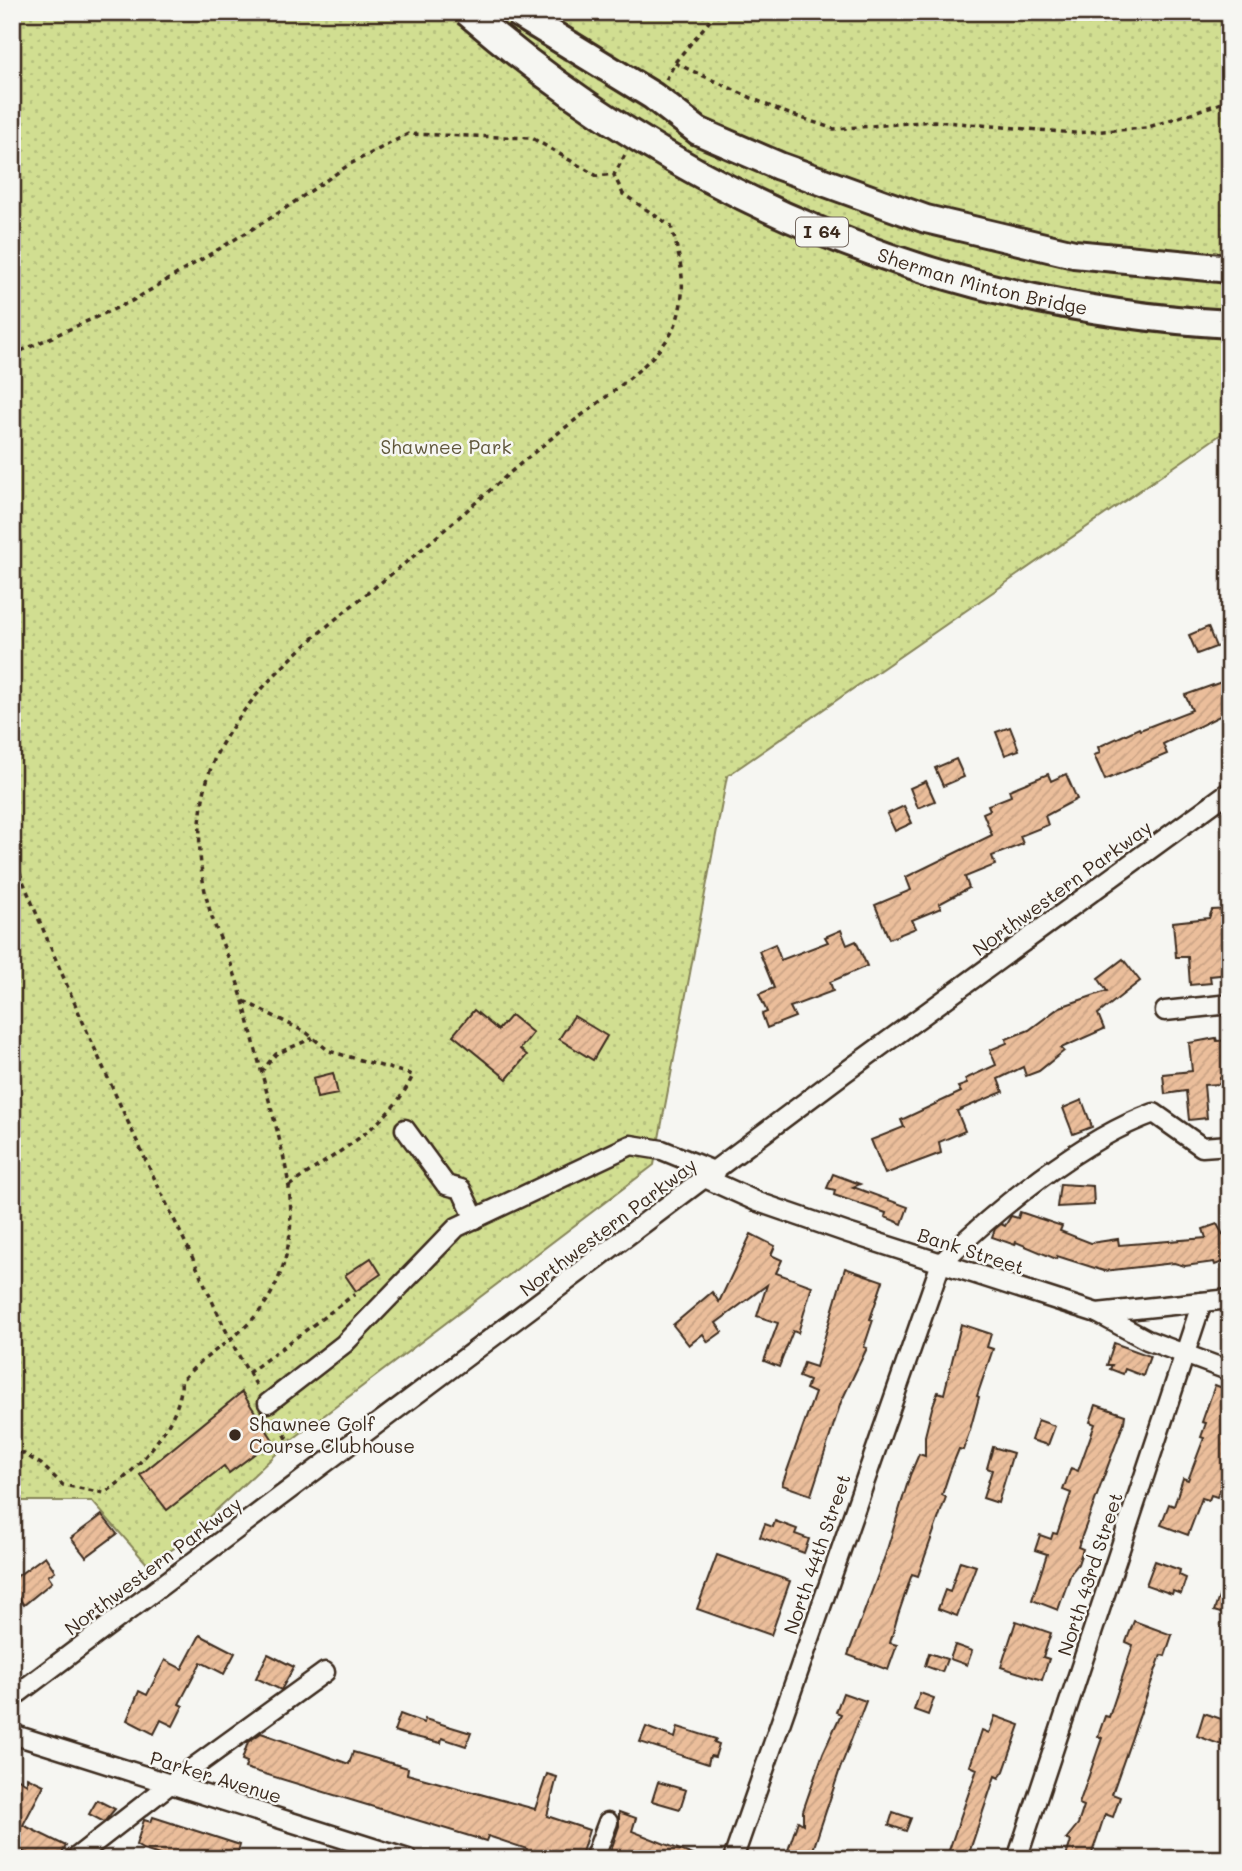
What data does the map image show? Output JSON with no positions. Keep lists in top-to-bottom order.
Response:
{
  "streets": {
    "highway": ["I 64", "Sherman Minton Bridge"],
    "street": [
      "Northwestern Parkway",
      "Bank Street",
      "North 44th Street",
      "North 43rd Street",
      "Parker Avenue"
    ]
  },
  "crossings": [
    ["Northwestern Parkway", "Bank Street"],
    ["Bank Street", "North 44th Street"],
    ["Bank Street", "North 43rd Street"]
  ],
  "parks": ["Shawnee Park"],
  "places": ["Shawnee Golf Course Clubhouse"]
}
